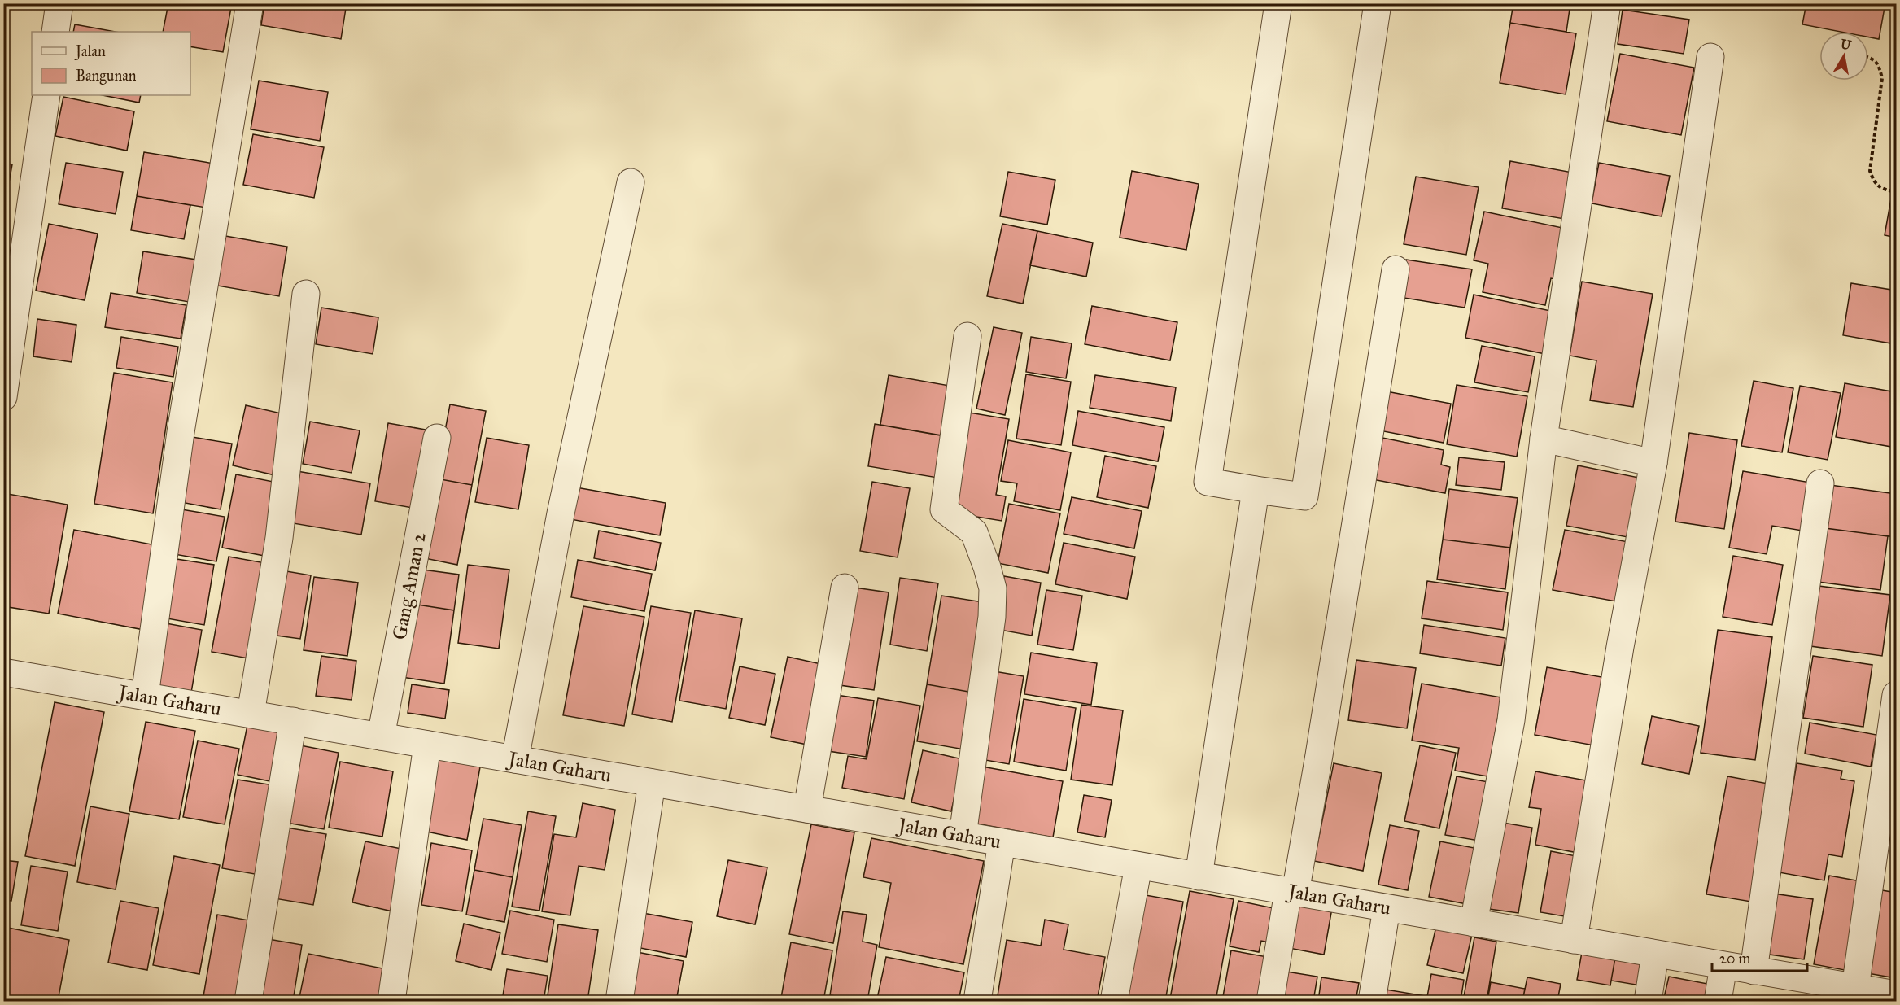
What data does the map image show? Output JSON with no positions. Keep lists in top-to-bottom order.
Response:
{
  "streets": {
    "street": ["Gang Aman 2", "Jalan Gaharu"]
  },
  "crossings": [
    ["Gang Aman 2", "Jalan Gaharu"]
  ],
  "legend": ["Jalan", "Bangunan"],
  "scale_bar": "20 m",
  "north": "top"
}
